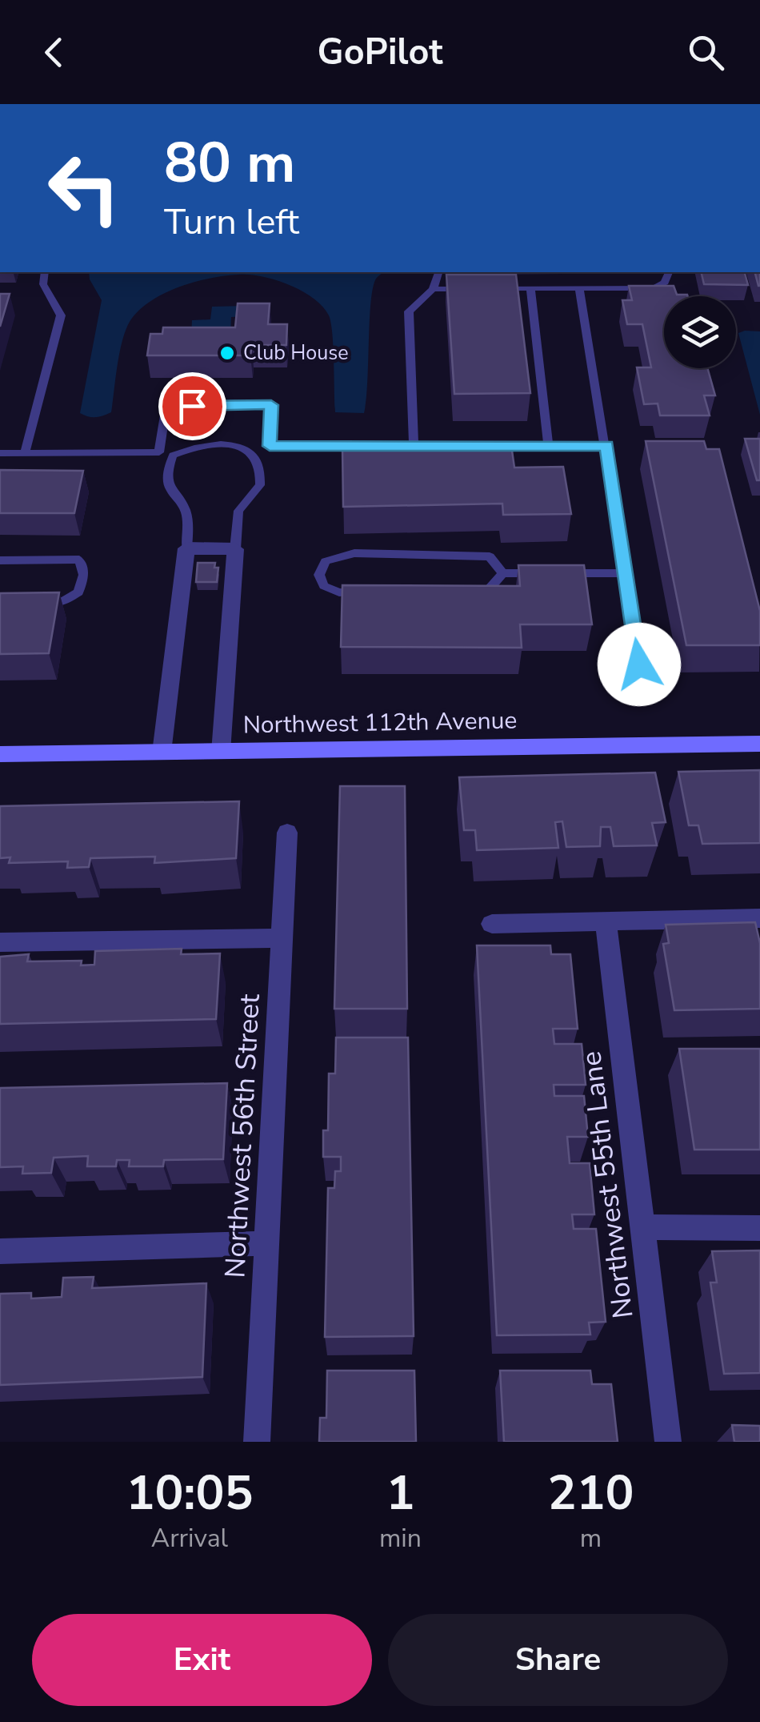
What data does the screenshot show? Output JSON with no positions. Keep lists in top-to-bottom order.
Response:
{
  "streets": {
    "street": ["Northwest 112th Avenue", "Northwest 56th Street", "Northwest 55th Lane"]
  },
  "places": ["Club House"],
  "page": {
    "header": "GoPilot",
    "turn": ["80 m", "Turn left"],
    "eta": [
      "10:05",
      "Arrival",
      "1",
      "min",
      "210",
      "m"
    ],
    "buttons": ["Exit", "Share"]
  }
}
